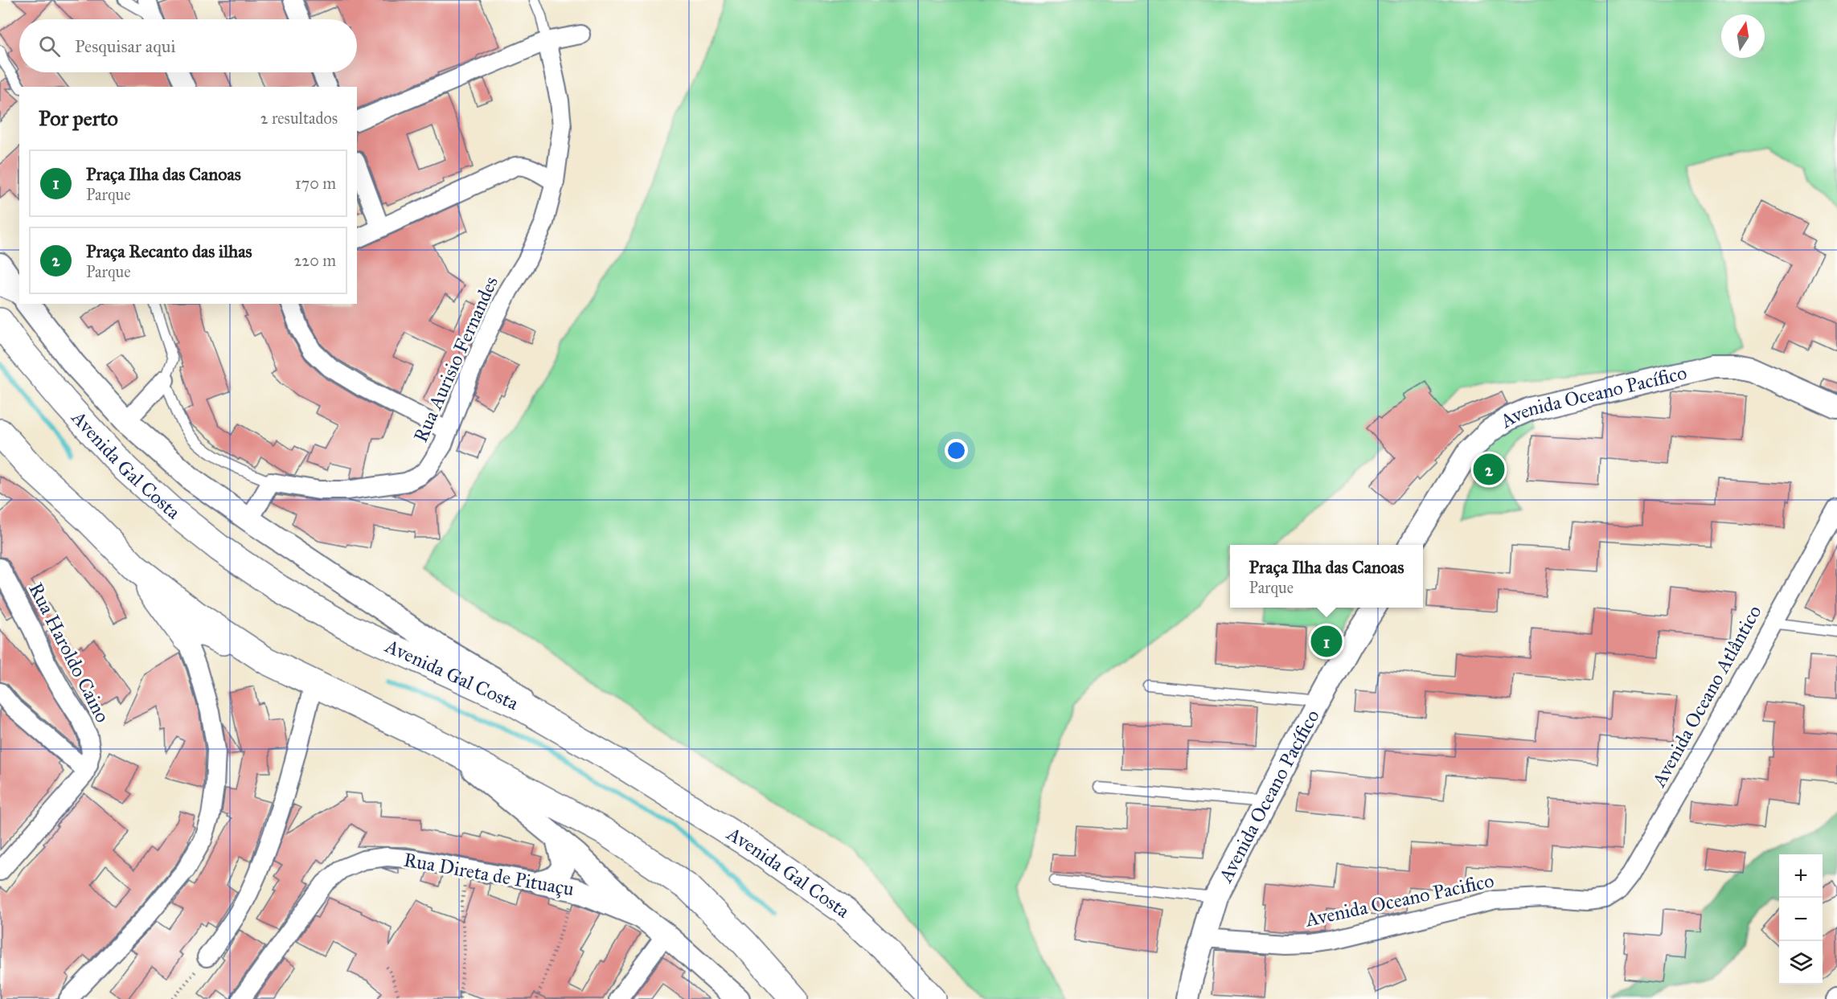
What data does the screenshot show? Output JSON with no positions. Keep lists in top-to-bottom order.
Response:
{
  "streets": {
    "main road": ["Avenida Gal Costa"],
    "street": [
      "Rua Aurisio Fernandes",
      "Avenida Oceano Pacífico",
      "Rua Haroldo Caino",
      "Avenida Oceano Atlântico",
      "Rua Direta de Pituaçu",
      "Avenida Oceano Pacifico"
    ]
  },
  "crossings": [
    ["Avenida Oceano Pacífico", "Avenida Oceano Pacifico"],
    ["Avenida Oceano Atlântico", "Avenida Oceano Pacifico"]
  ],
  "north": "top",
  "page": {
    "search": "Pesquisar aqui",
    "heading": ["Por perto", "2 resultados"],
    "list": [
      {
        "mark": "1",
        "name": "Praça Ilha das Canoas",
        "note": "Parque",
        "value": "170 m"
      },
      {
        "mark": "2",
        "name": "Praça Recanto das ilhas",
        "note": "Parque",
        "value": "220 m"
      }
    ],
    "pins": ["2", "1"],
    "popup": ["Praça Ilha das Canoas", "Parque"],
    "map_buttons": ["+", "−"]
  }
}
